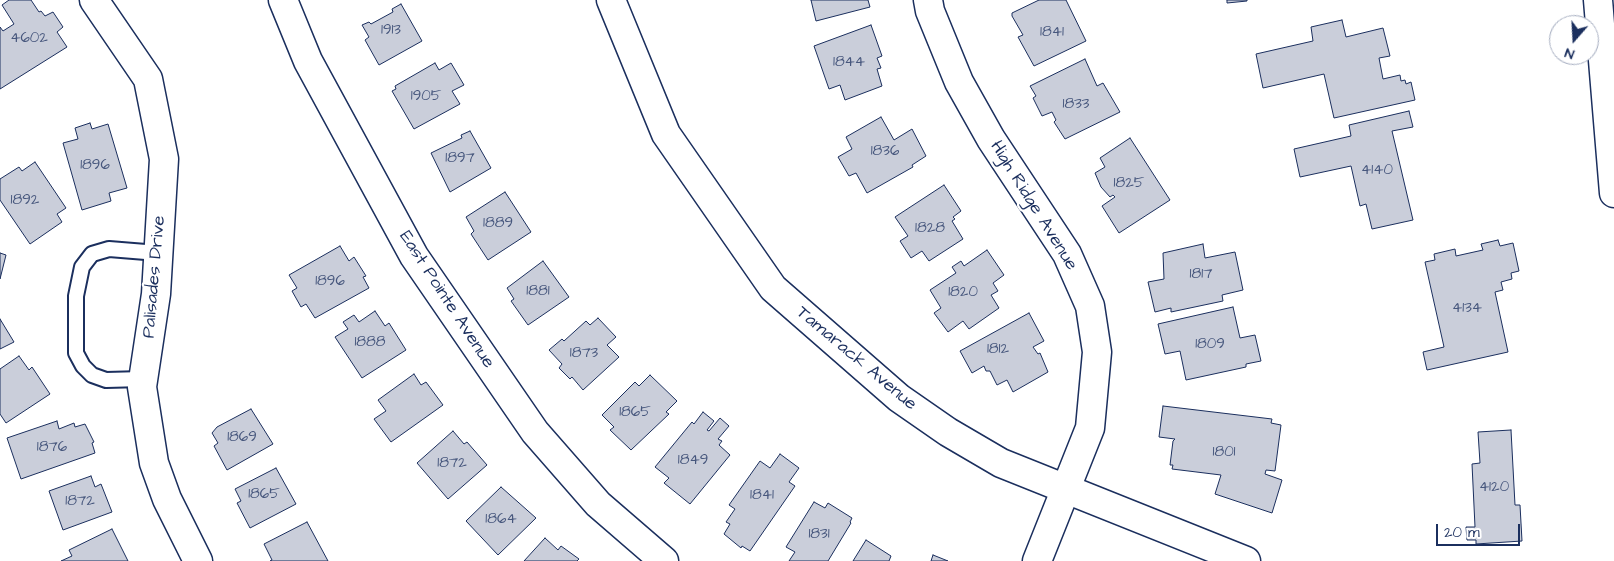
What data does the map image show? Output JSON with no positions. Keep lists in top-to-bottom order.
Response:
{
  "streets": {
    "street": [
      "High Ridge Avenue",
      "Palisades Drive",
      "East Pointe Avenue",
      "Tamarack Avenue"
    ]
  },
  "crossings": [
    ["High Ridge Avenue", "Tamarack Avenue"]
  ],
  "house_numbers": [
    "1913",
    "1841",
    "4602",
    "1844",
    "1905",
    "1833",
    "1836",
    "1897",
    "1896",
    "4140",
    "1825",
    "1892",
    "1889",
    "1828",
    "1817",
    "1896",
    "1881",
    "1820",
    "4134",
    "1888",
    "1809",
    "1812",
    "1873",
    "1865",
    "1869",
    "1876",
    "1801",
    "1849",
    "1872",
    "4120",
    "1865",
    "1841",
    "1872",
    "1864",
    "1831"
  ],
  "scale_bar": "20 m",
  "north": "bottom"
}
